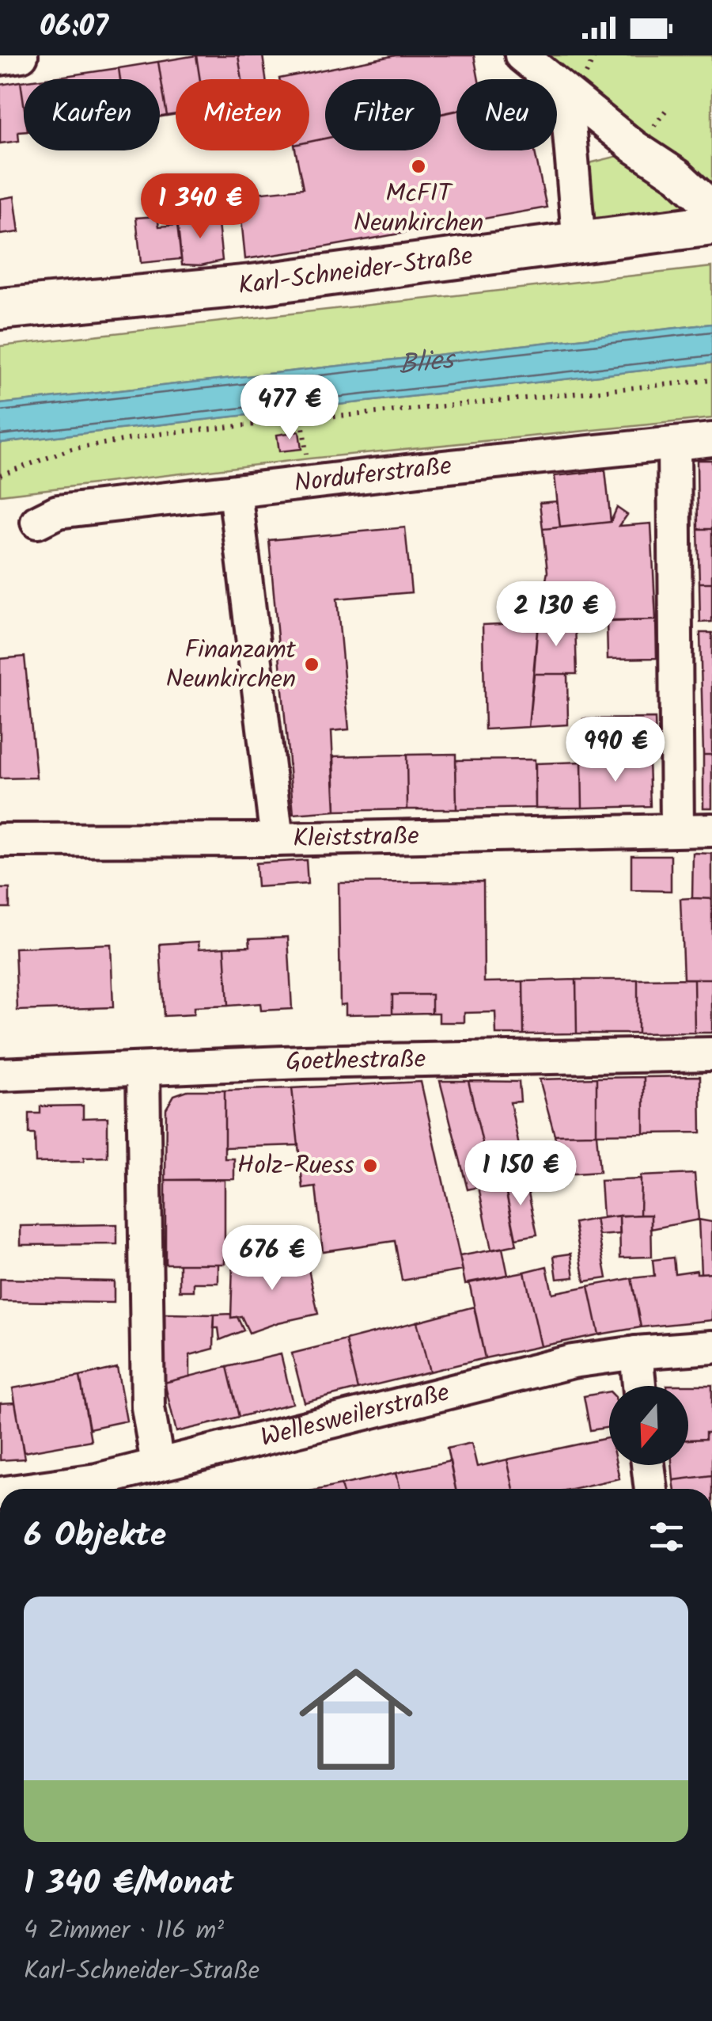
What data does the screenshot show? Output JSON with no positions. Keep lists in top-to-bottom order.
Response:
{
  "streets": {
    "main road": ["Karl-Schneider-Straße"],
    "street": [
      "Norduferstraße",
      "Kleiststraße",
      "Goethestraße",
      "Wellesweilerstraße"
    ]
  },
  "water": ["Blies"],
  "places": ["McFIT Neunkirchen", "Finanzamt Neunkirchen", "Holz-Ruess"],
  "north": "bottom",
  "page": {
    "status": "06:07",
    "chip": [
      "Kaufen",
      "Mieten",
      "Filter",
      "Neu"
    ],
    "price": [
      "1 340 €",
      "477 €",
      "2 130 €",
      "990 €",
      "1 150 €",
      "676 €"
    ],
    "heading": "6 Objekte",
    "list": [
      {
        "name": "1 340 €/Monat",
        "note": "4 Zimmer · 116 m² · Karl-Schneider-Straße"
      }
    ]
  }
}
